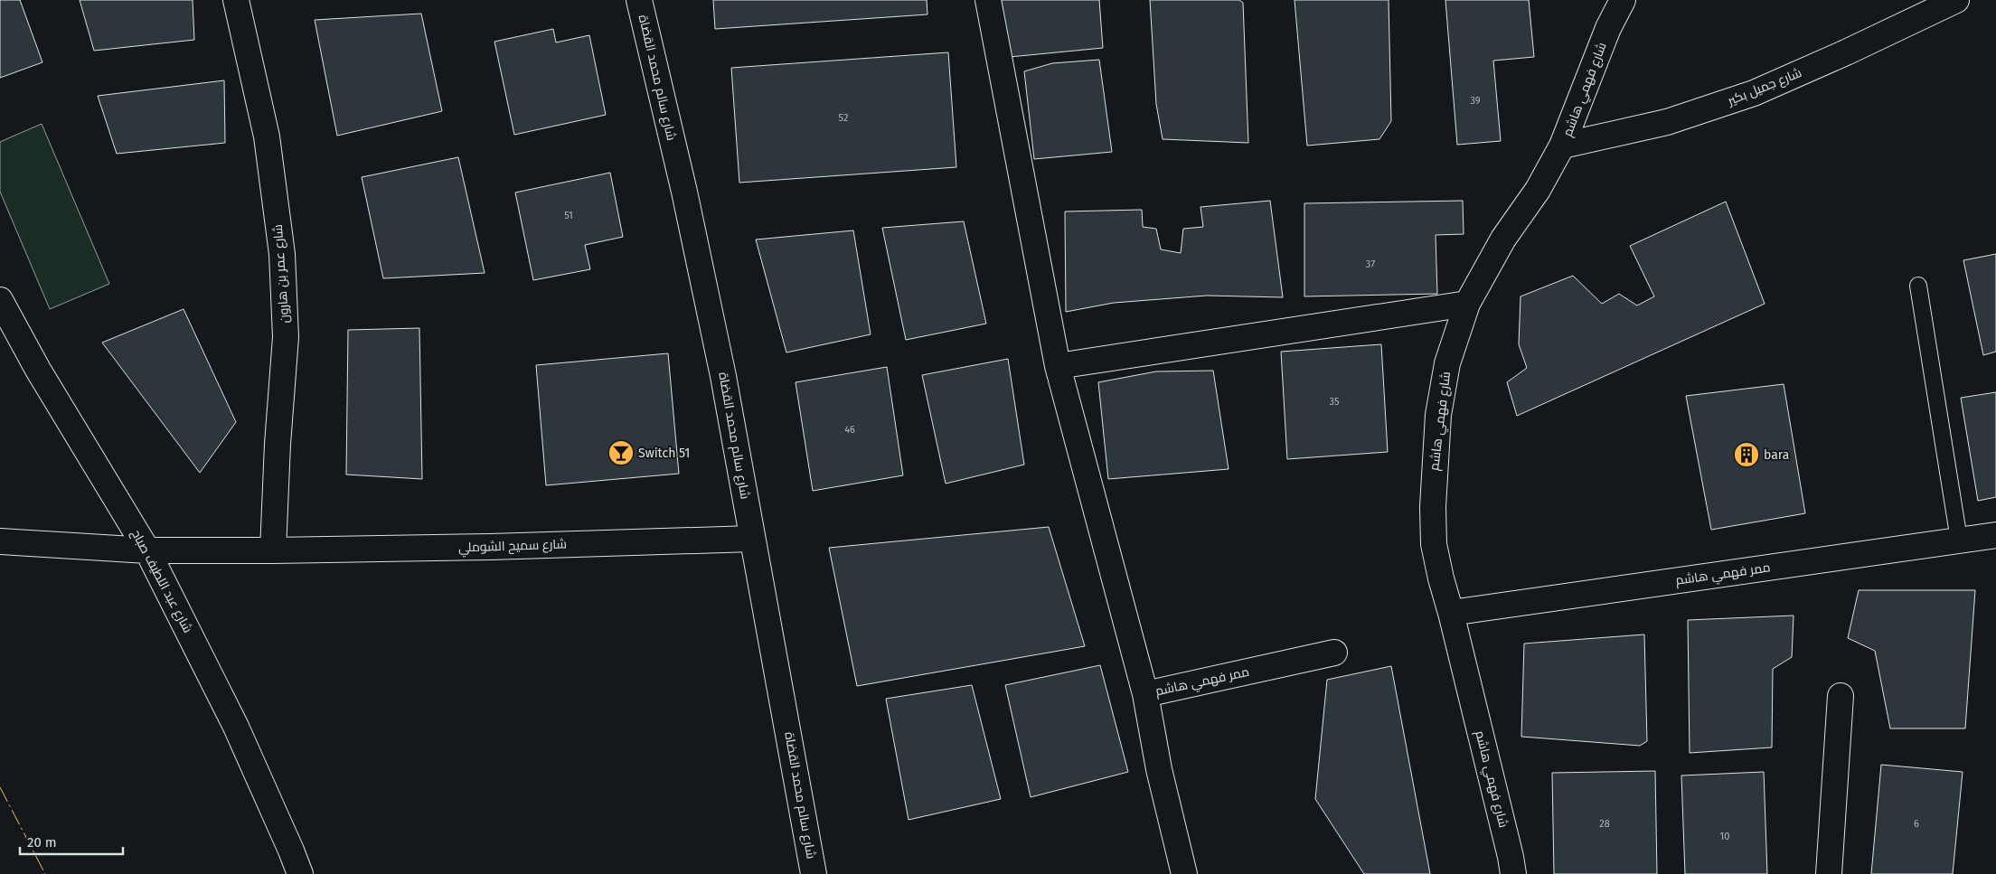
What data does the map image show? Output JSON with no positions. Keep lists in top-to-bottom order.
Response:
{
  "streets": {
    "street": [
      "شارع سالم محمد القضاة",
      "شارع جميل بكير",
      "شارع فهمي هاشم",
      "شارع عمر بن هارون",
      "شارع سميح الشوملي",
      "ممر فهمي هاشم",
      "شارع عبد اللطيف صباح"
    ]
  },
  "crossings": [
    ["شارع سالم محمد القضاة", "شارع سميح الشوملي"],
    ["شارع جميل بكير", "شارع فهمي هاشم"],
    ["شارع فهمي هاشم", "ممر فهمي هاشم"],
    ["شارع عمر بن هارون", "شارع سميح الشوملي"],
    ["شارع سميح الشوملي", "شارع عبد اللطيف صباح"]
  ],
  "places": {
    "bar": ["Switch 51"],
    "building": ["bara"]
  },
  "house_numbers": [
    "39",
    "52",
    "51",
    "37",
    "35",
    "46",
    "28",
    "6",
    "10"
  ],
  "scale_bar": "20 m"
}
